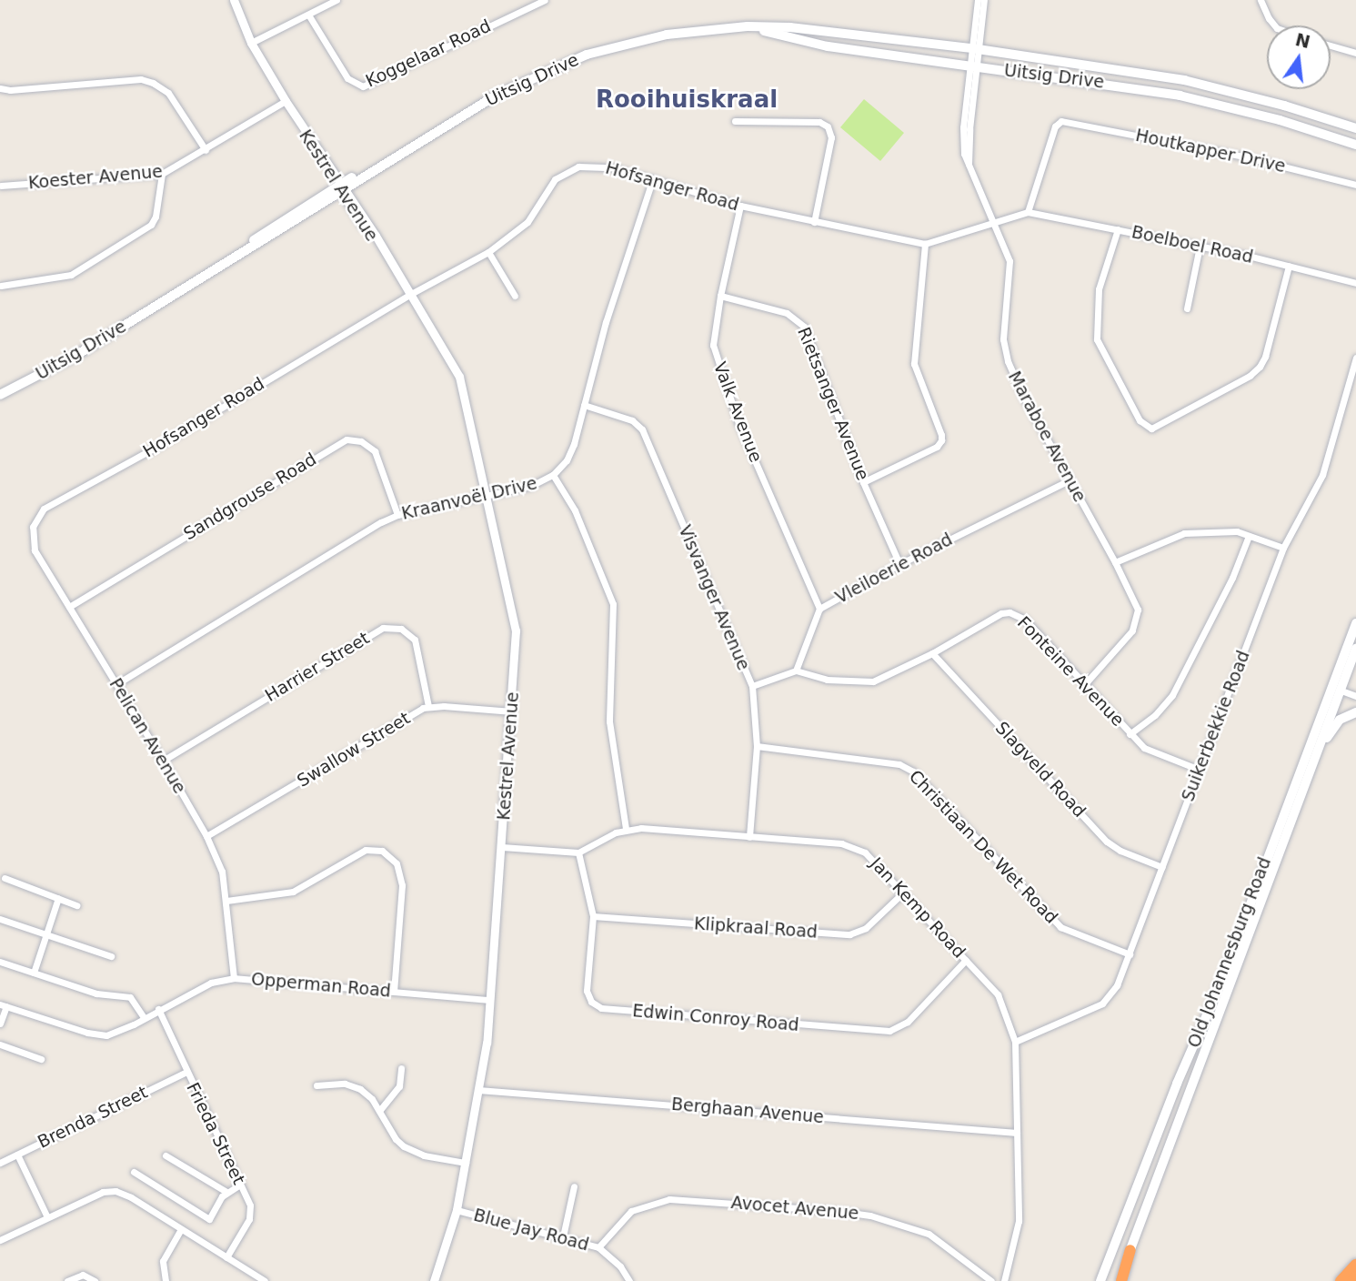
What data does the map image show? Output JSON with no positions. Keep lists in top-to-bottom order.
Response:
{
  "streets": {
    "main road": ["Uitsig Drive", "Old Johannesburg Road"],
    "street": [
      "Koggelaar Road",
      "Houtkapper Drive",
      "Koester Avenue",
      "Kestrel Avenue",
      "Hofsanger Road",
      "Boelboel Road",
      "Rietsanger Avenue",
      "Valk Avenue",
      "Maraboe Avenue",
      "Sandgrouse Road",
      "Kraanvoël Drive",
      "Vleiloerie Road",
      "Visvanger Avenue",
      "Harrier Street",
      "Fonteine Avenue",
      "Suikerbekkie Road",
      "Pelican Avenue",
      "Swallow Street",
      "Slagveld Road",
      "Christiaan De Wet Road",
      "Jan Kemp Road",
      "Klipkraal Road",
      "Opperman Road",
      "Edwin Conroy Road",
      "Berghaan Avenue",
      "Brenda Street",
      "Frieda Street",
      "Avocet Avenue",
      "Blue Jay Road"
    ]
  },
  "crossings": [
    ["Uitsig Drive", "Kestrel Avenue"],
    ["Uitsig Drive", "Maraboe Avenue"],
    ["Houtkapper Drive", "Hofsanger Road"],
    ["Houtkapper Drive", "Boelboel Road"],
    ["Koester Avenue", "Kestrel Avenue"],
    ["Kestrel Avenue", "Hofsanger Road"],
    ["Kestrel Avenue", "Kraanvoël Drive"],
    ["Kestrel Avenue", "Swallow Street"],
    ["Kestrel Avenue", "Opperman Road"],
    ["Kestrel Avenue", "Berghaan Avenue"],
    ["Kestrel Avenue", "Blue Jay Road"],
    ["Hofsanger Road", "Boelboel Road"],
    ["Hofsanger Road", "Valk Avenue"],
    ["Hofsanger Road", "Maraboe Avenue"],
    ["Hofsanger Road", "Kraanvoël Drive"],
    ["Hofsanger Road", "Pelican Avenue"],
    ["Rietsanger Avenue", "Valk Avenue"],
    ["Rietsanger Avenue", "Vleiloerie Road"],
    ["Valk Avenue", "Vleiloerie Road"],
    ["Maraboe Avenue", "Vleiloerie Road"],
    ["Maraboe Avenue", "Fonteine Avenue"],
    ["Sandgrouse Road", "Kraanvoël Drive"],
    ["Sandgrouse Road", "Pelican Avenue"],
    ["Kraanvoël Drive", "Visvanger Avenue"],
    ["Kraanvoël Drive", "Pelican Avenue"],
    ["Vleiloerie Road", "Fonteine Avenue"],
    ["Visvanger Avenue", "Christiaan De Wet Road"],
    ["Visvanger Avenue", "Jan Kemp Road"],
    ["Harrier Street", "Pelican Avenue"],
    ["Harrier Street", "Swallow Street"],
    ["Fonteine Avenue", "Suikerbekkie Road"],
    ["Fonteine Avenue", "Slagveld Road"],
    ["Suikerbekkie Road", "Slagveld Road"],
    ["Suikerbekkie Road", "Christiaan De Wet Road"],
    ["Suikerbekkie Road", "Jan Kemp Road"],
    ["Pelican Avenue", "Swallow Street"],
    ["Pelican Avenue", "Opperman Road"],
    ["Jan Kemp Road", "Klipkraal Road"],
    ["Jan Kemp Road", "Edwin Conroy Road"],
    ["Jan Kemp Road", "Berghaan Avenue"],
    ["Klipkraal Road", "Edwin Conroy Road"],
    ["Opperman Road", "Frieda Street"],
    ["Brenda Street", "Frieda Street"],
    ["Avocet Avenue", "Blue Jay Road"]
  ],
  "districts": ["Rooihuiskraal"],
  "north": "top"
}
